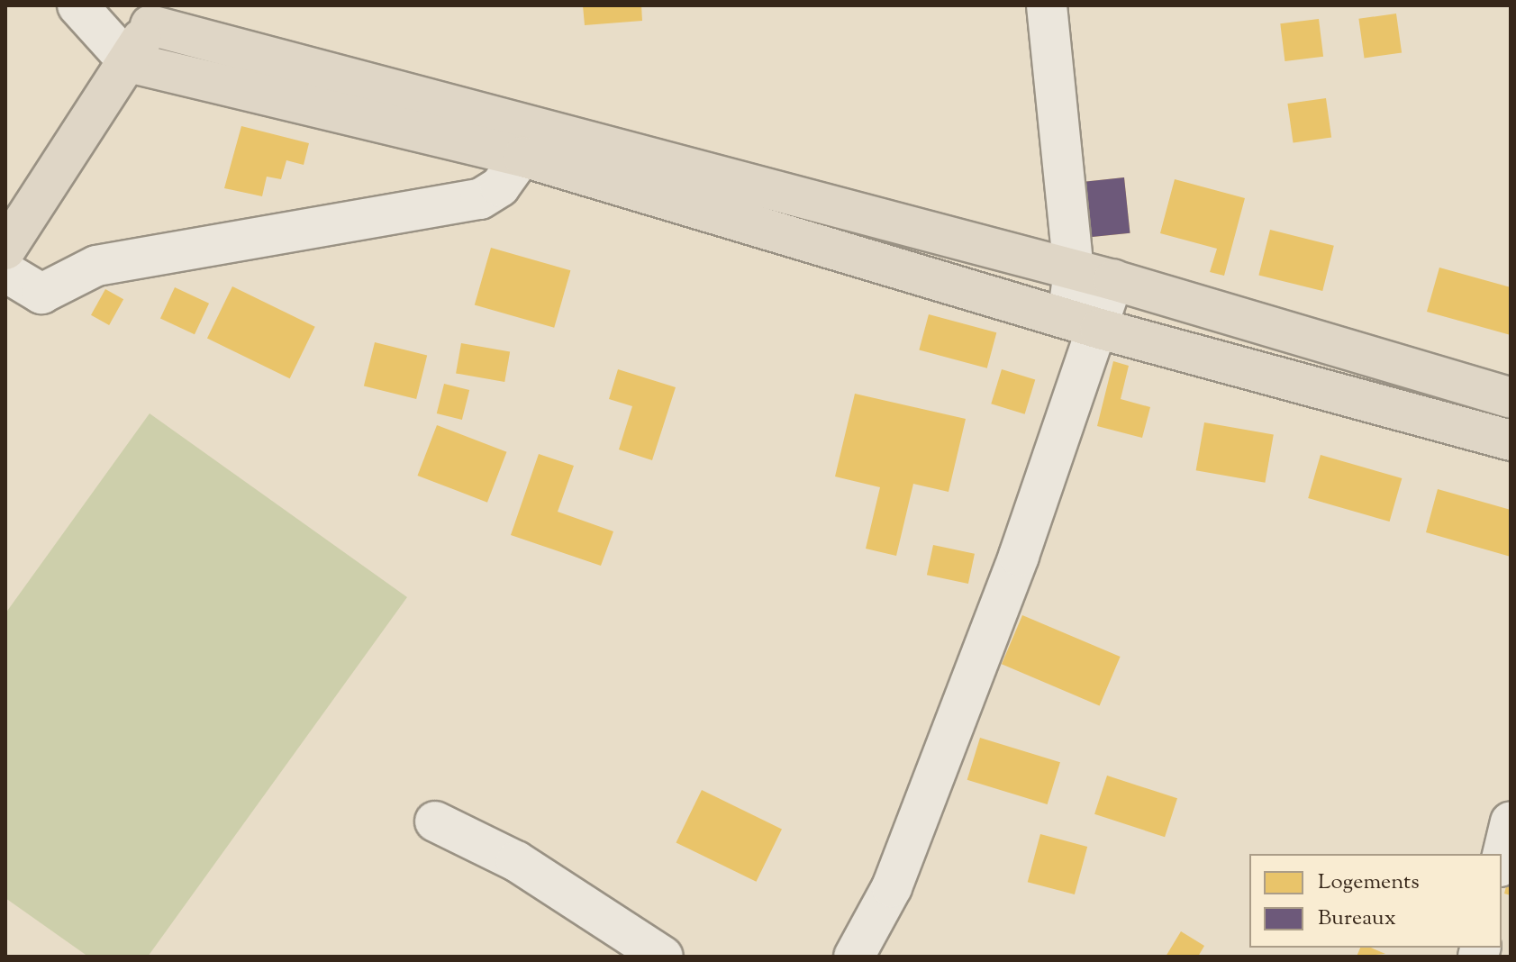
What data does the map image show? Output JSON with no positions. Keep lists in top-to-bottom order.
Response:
{
  "legend": ["Logements", "Bureaux"]
}
